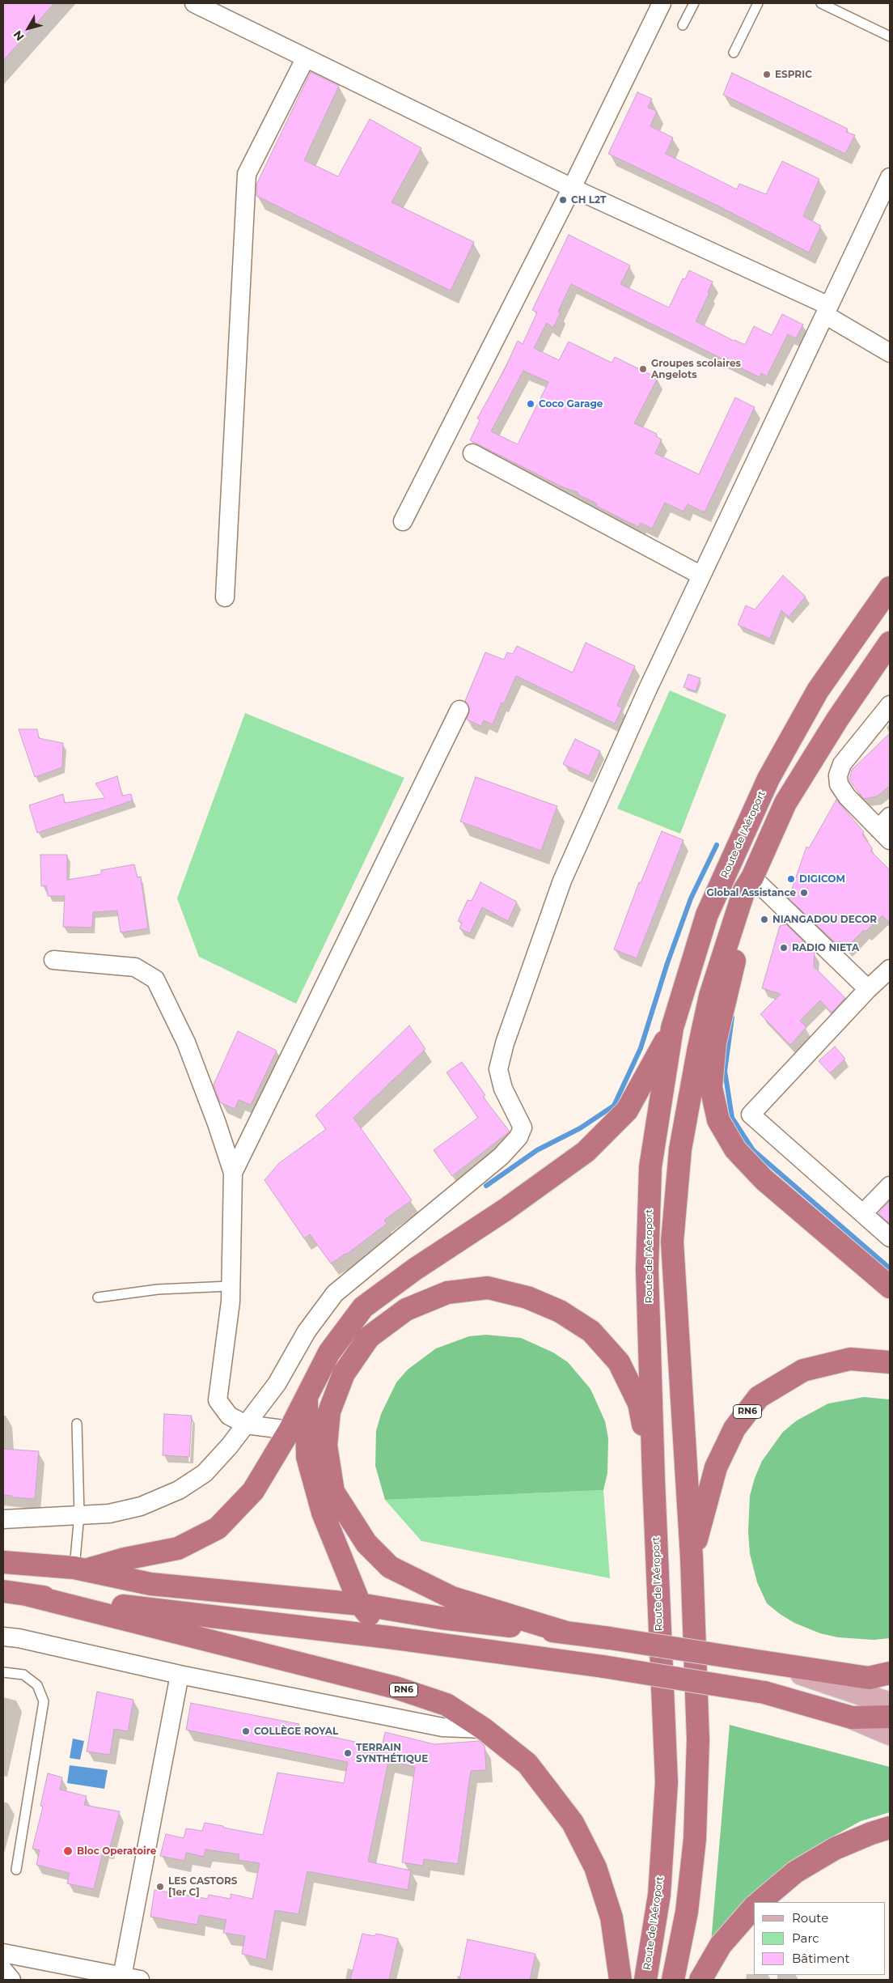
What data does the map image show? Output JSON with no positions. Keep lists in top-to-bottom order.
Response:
{
  "streets": {
    "highway": ["Route de l'Aéroport", "RN6"]
  },
  "places": [
    "ESPRIC",
    "CH L2T",
    "Groupes scolaires Angelots",
    "Coco Garage",
    "DIGICOM",
    "Global Assistance",
    "NIANGADOU DECOR",
    "RADIO NIETA",
    "COLLÈGE ROYAL",
    "TERRAIN SYNTHÉTIQUE",
    "Bloc Operatoire",
    "LES CASTORS [1er C]"
  ],
  "legend": ["Route", "Parc", "Bâtiment"],
  "north": "bottom left"
}
